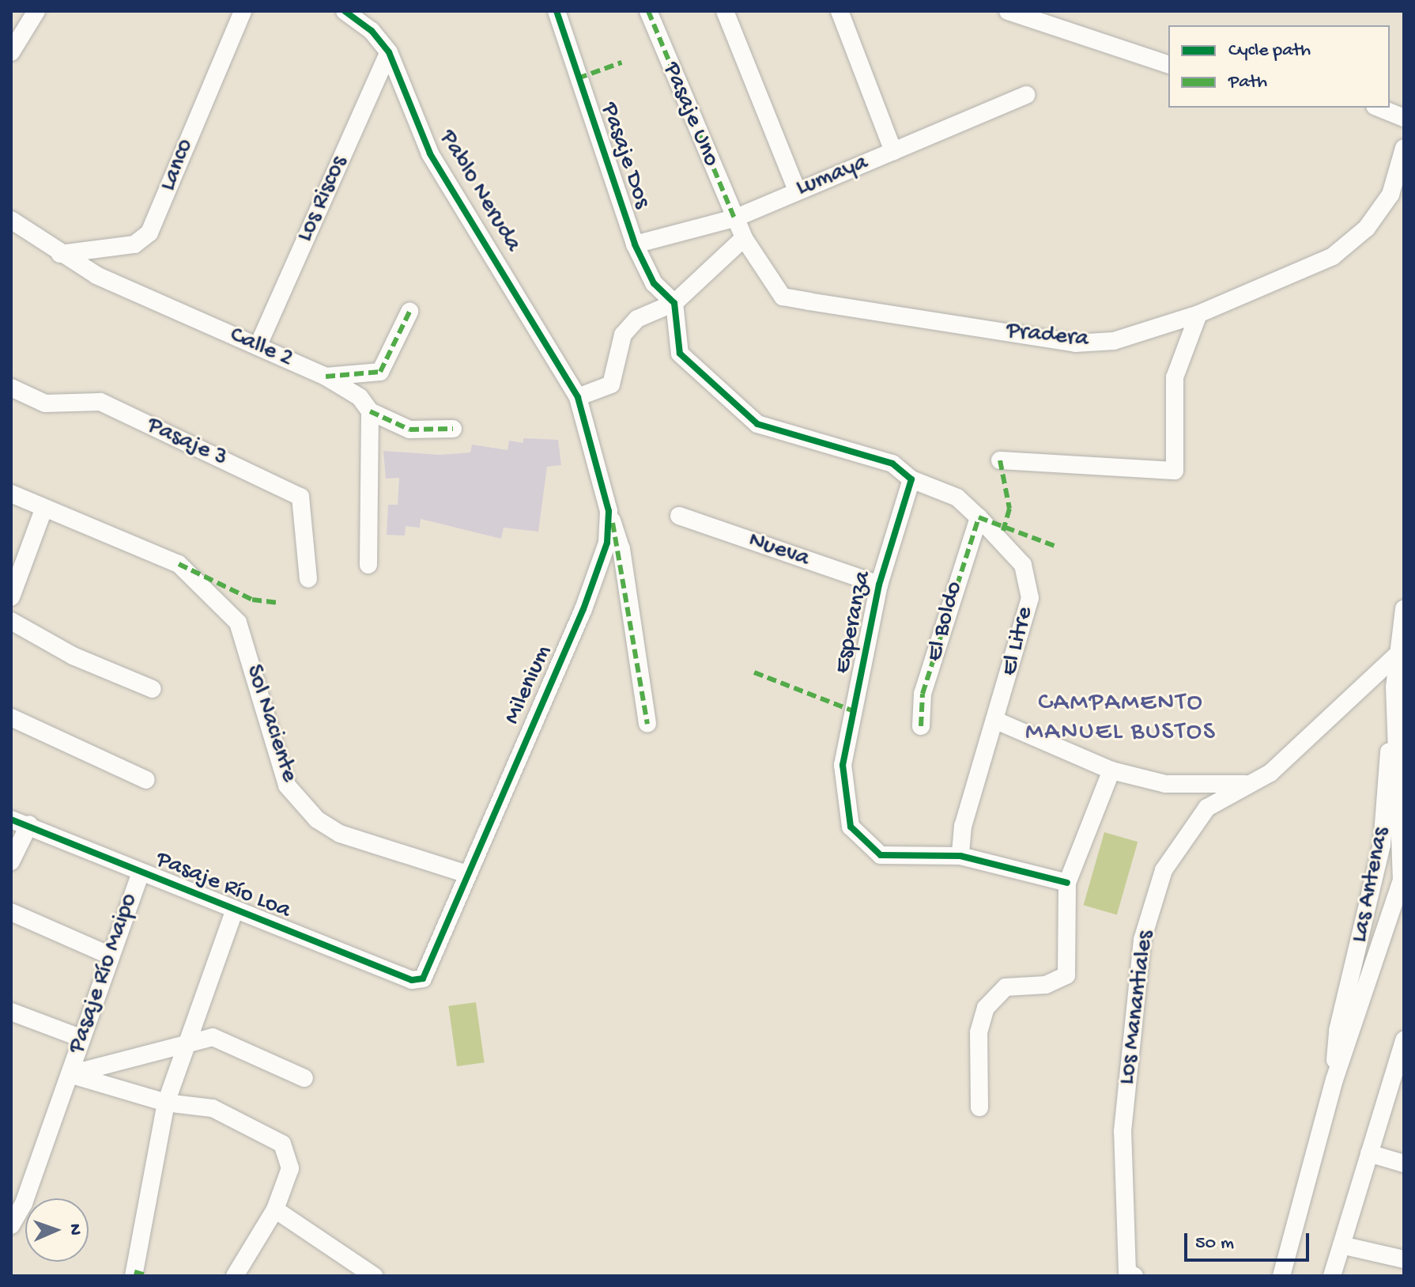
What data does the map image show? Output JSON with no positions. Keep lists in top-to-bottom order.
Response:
{
  "streets": {
    "street": [
      "Pasaje Uno",
      "Pasaje Dos",
      "Lanco",
      "Lumaya",
      "Pablo Neruda",
      "Los Riscos",
      "Pradera",
      "Calle 2",
      "Pasaje 3",
      "Nueva",
      "El Boldo",
      "Esperanza",
      "El Litre",
      "Milenium",
      "Sol Naciente",
      "Las Antenas",
      "Pasaje Río Loa",
      "Pasaje Río Maipo",
      "Los Manantiales"
    ]
  },
  "crossings": [
    ["Pasaje Uno", "Lumaya"],
    ["Pasaje Uno", "Pradera"],
    ["Pasaje Dos", "Lumaya"],
    ["Lanco", "Calle 2"],
    ["Lumaya", "Pradera"],
    ["Pablo Neruda", "Los Riscos"],
    ["Pablo Neruda", "Milenium"],
    ["Los Riscos", "Calle 2"],
    ["Nueva", "Esperanza"],
    ["El Boldo", "El Litre"],
    ["Esperanza", "El Litre"],
    ["Milenium", "Sol Naciente"],
    ["Milenium", "Pasaje Río Loa"],
    ["Las Antenas", "Los Manantiales"],
    ["Pasaje Río Loa", "Pasaje Río Maipo"]
  ],
  "districts": ["CAMPAMENTO MANUEL BUSTOS"],
  "legend": ["Cycle path", "Path"],
  "scale_bar": "50 m",
  "north": "right"
}
